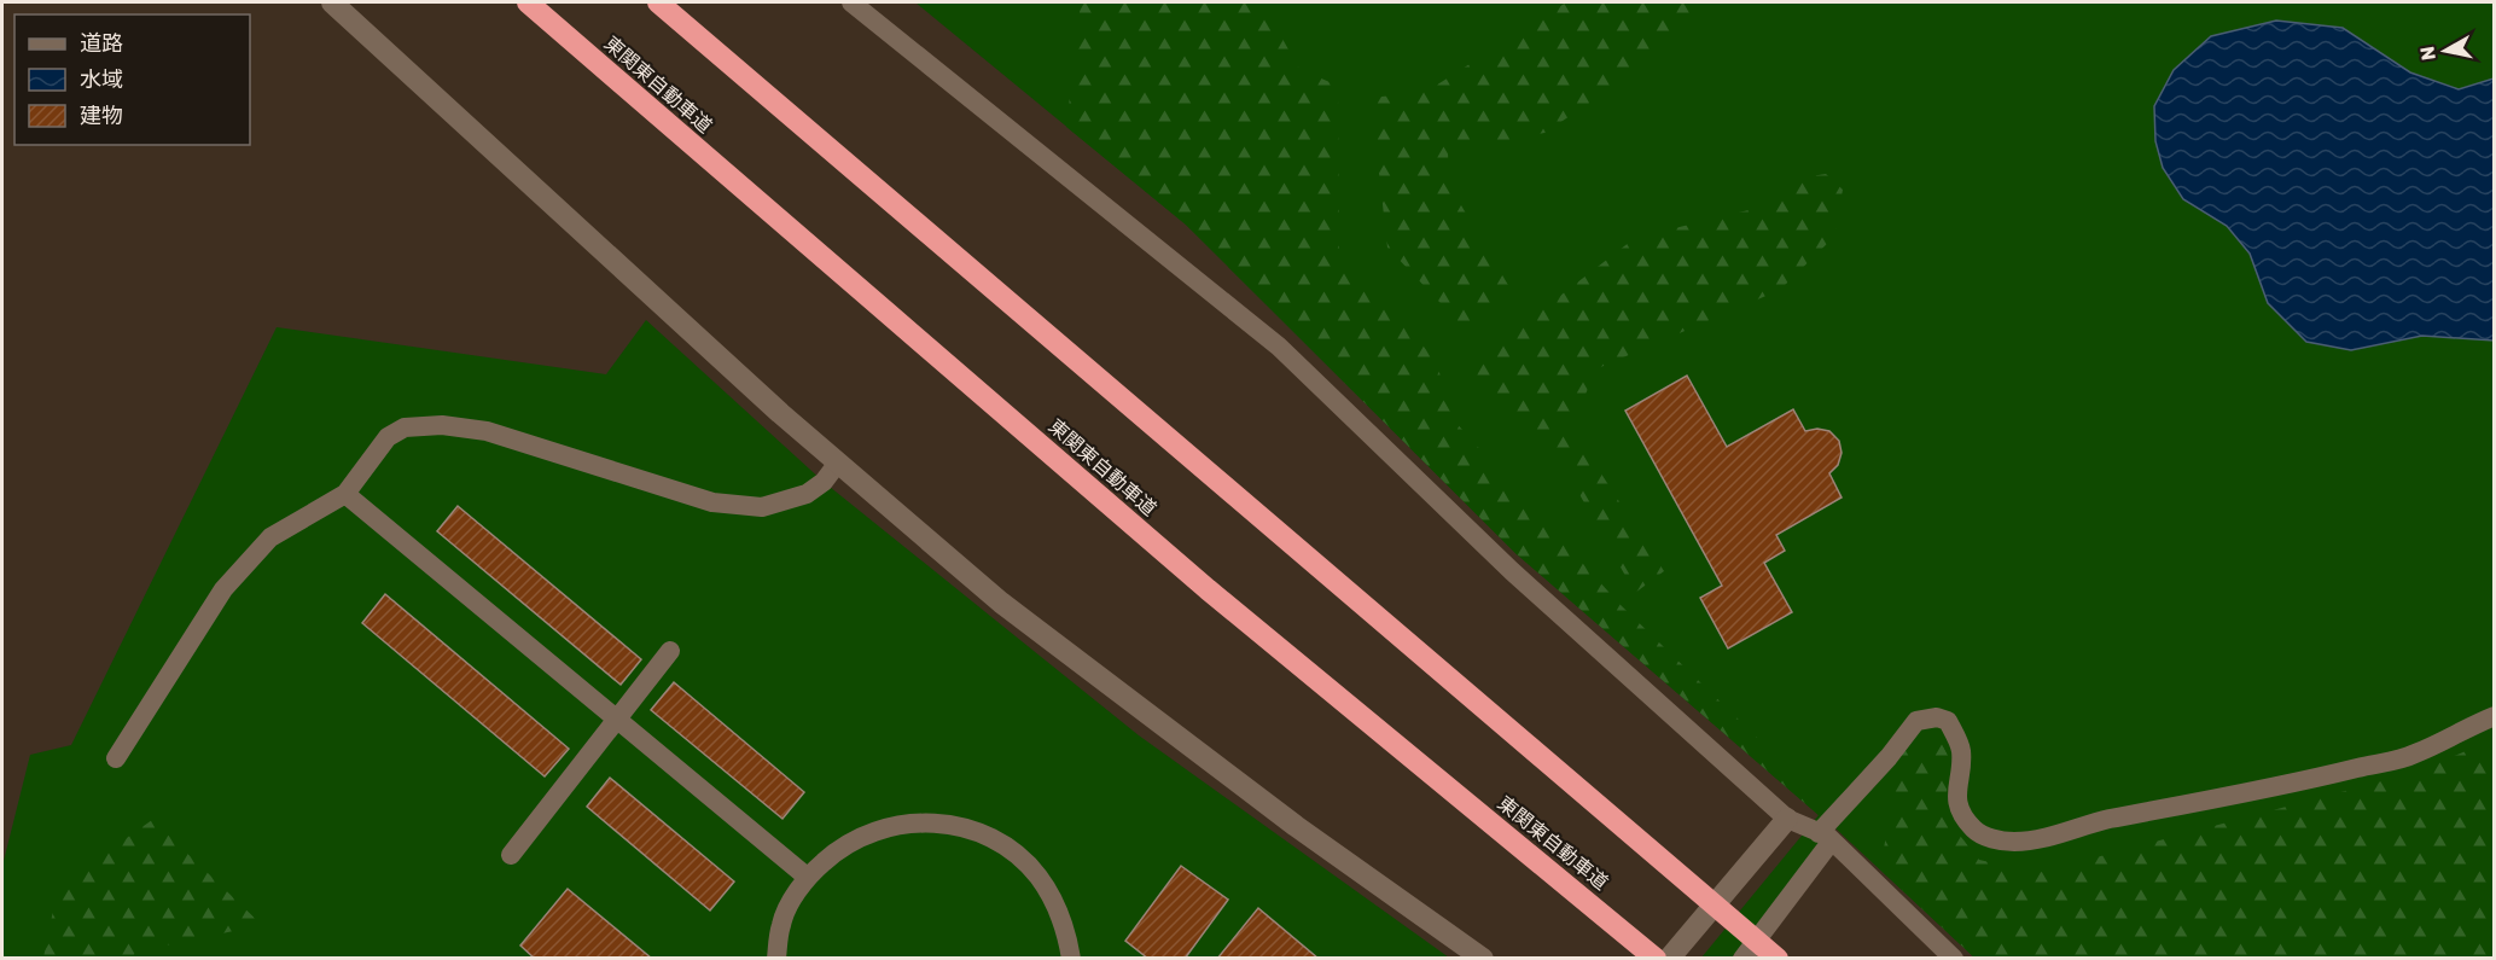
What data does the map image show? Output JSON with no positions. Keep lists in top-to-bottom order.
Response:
{
  "streets": {
    "highway": ["東関東自動車道"]
  },
  "legend": ["道路", "水域", "建物"],
  "north": "left"
}
